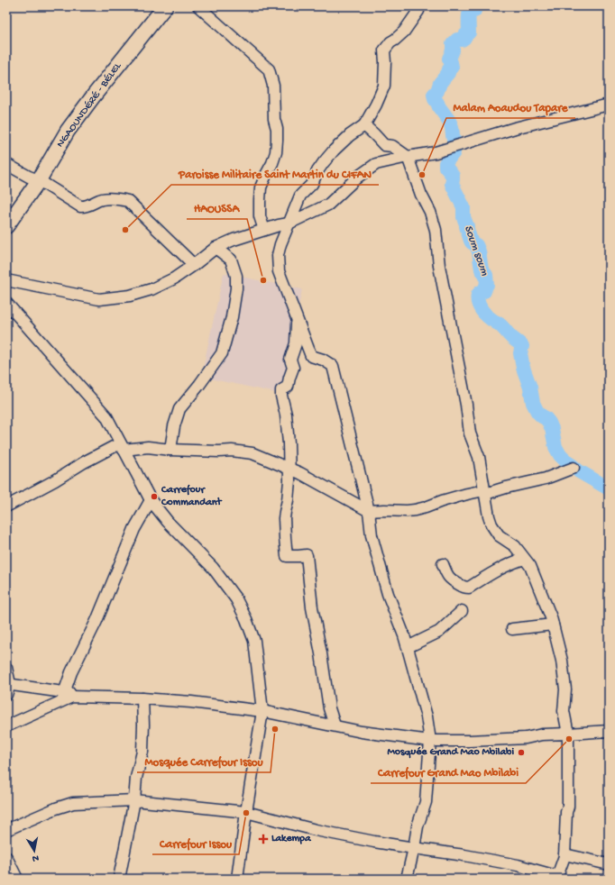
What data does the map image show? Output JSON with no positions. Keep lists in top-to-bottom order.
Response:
{
  "streets": {
    "main road": ["NGAOUNDÉRÉ - BÉLEL"]
  },
  "water": ["Soum soum"],
  "places": {
    "other": [
      "Malam Aoaudou Tapare",
      "Paroisse Militaire Saint Martin du CIFAN",
      "HAOUSSA",
      "Carrefour Commandant",
      "Mosquée Carrefour Issou",
      "Carrefour Grand Mao Mbilabi",
      "Mosquée Grand Mao Mbilabi",
      "Carrefour Issou"
    ],
    "health": ["Lakempa"]
  },
  "north": "bottom"
}
